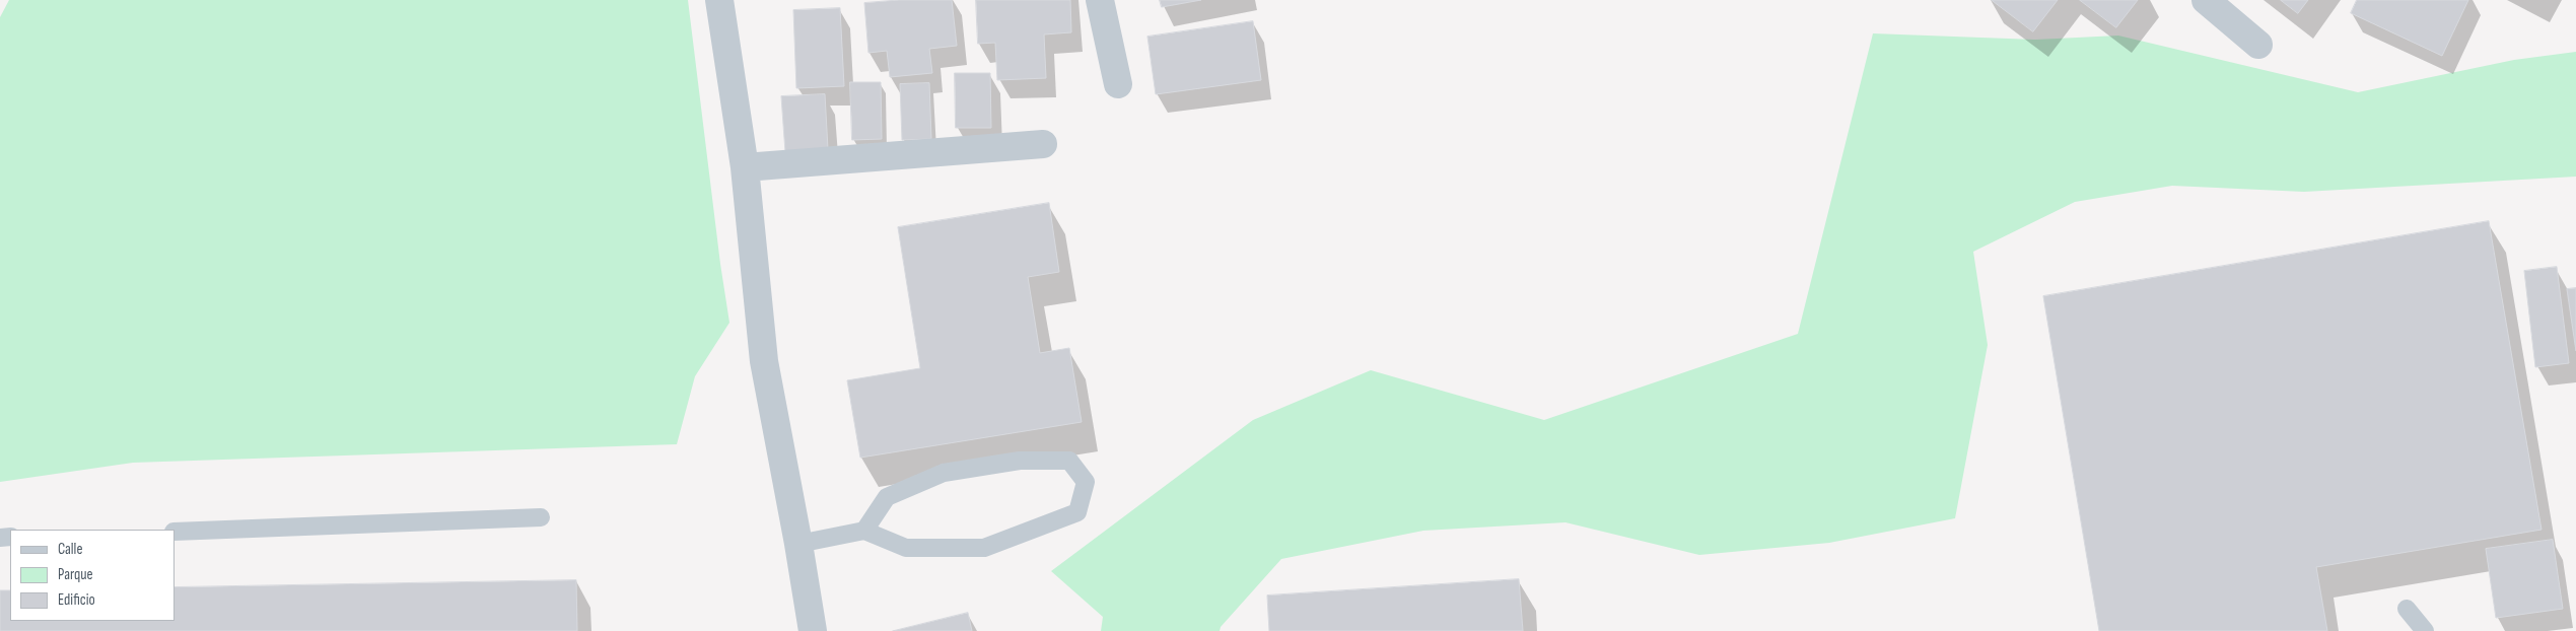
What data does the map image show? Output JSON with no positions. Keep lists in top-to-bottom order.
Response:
{
  "legend": ["Calle", "Parque", "Edificio"]
}
